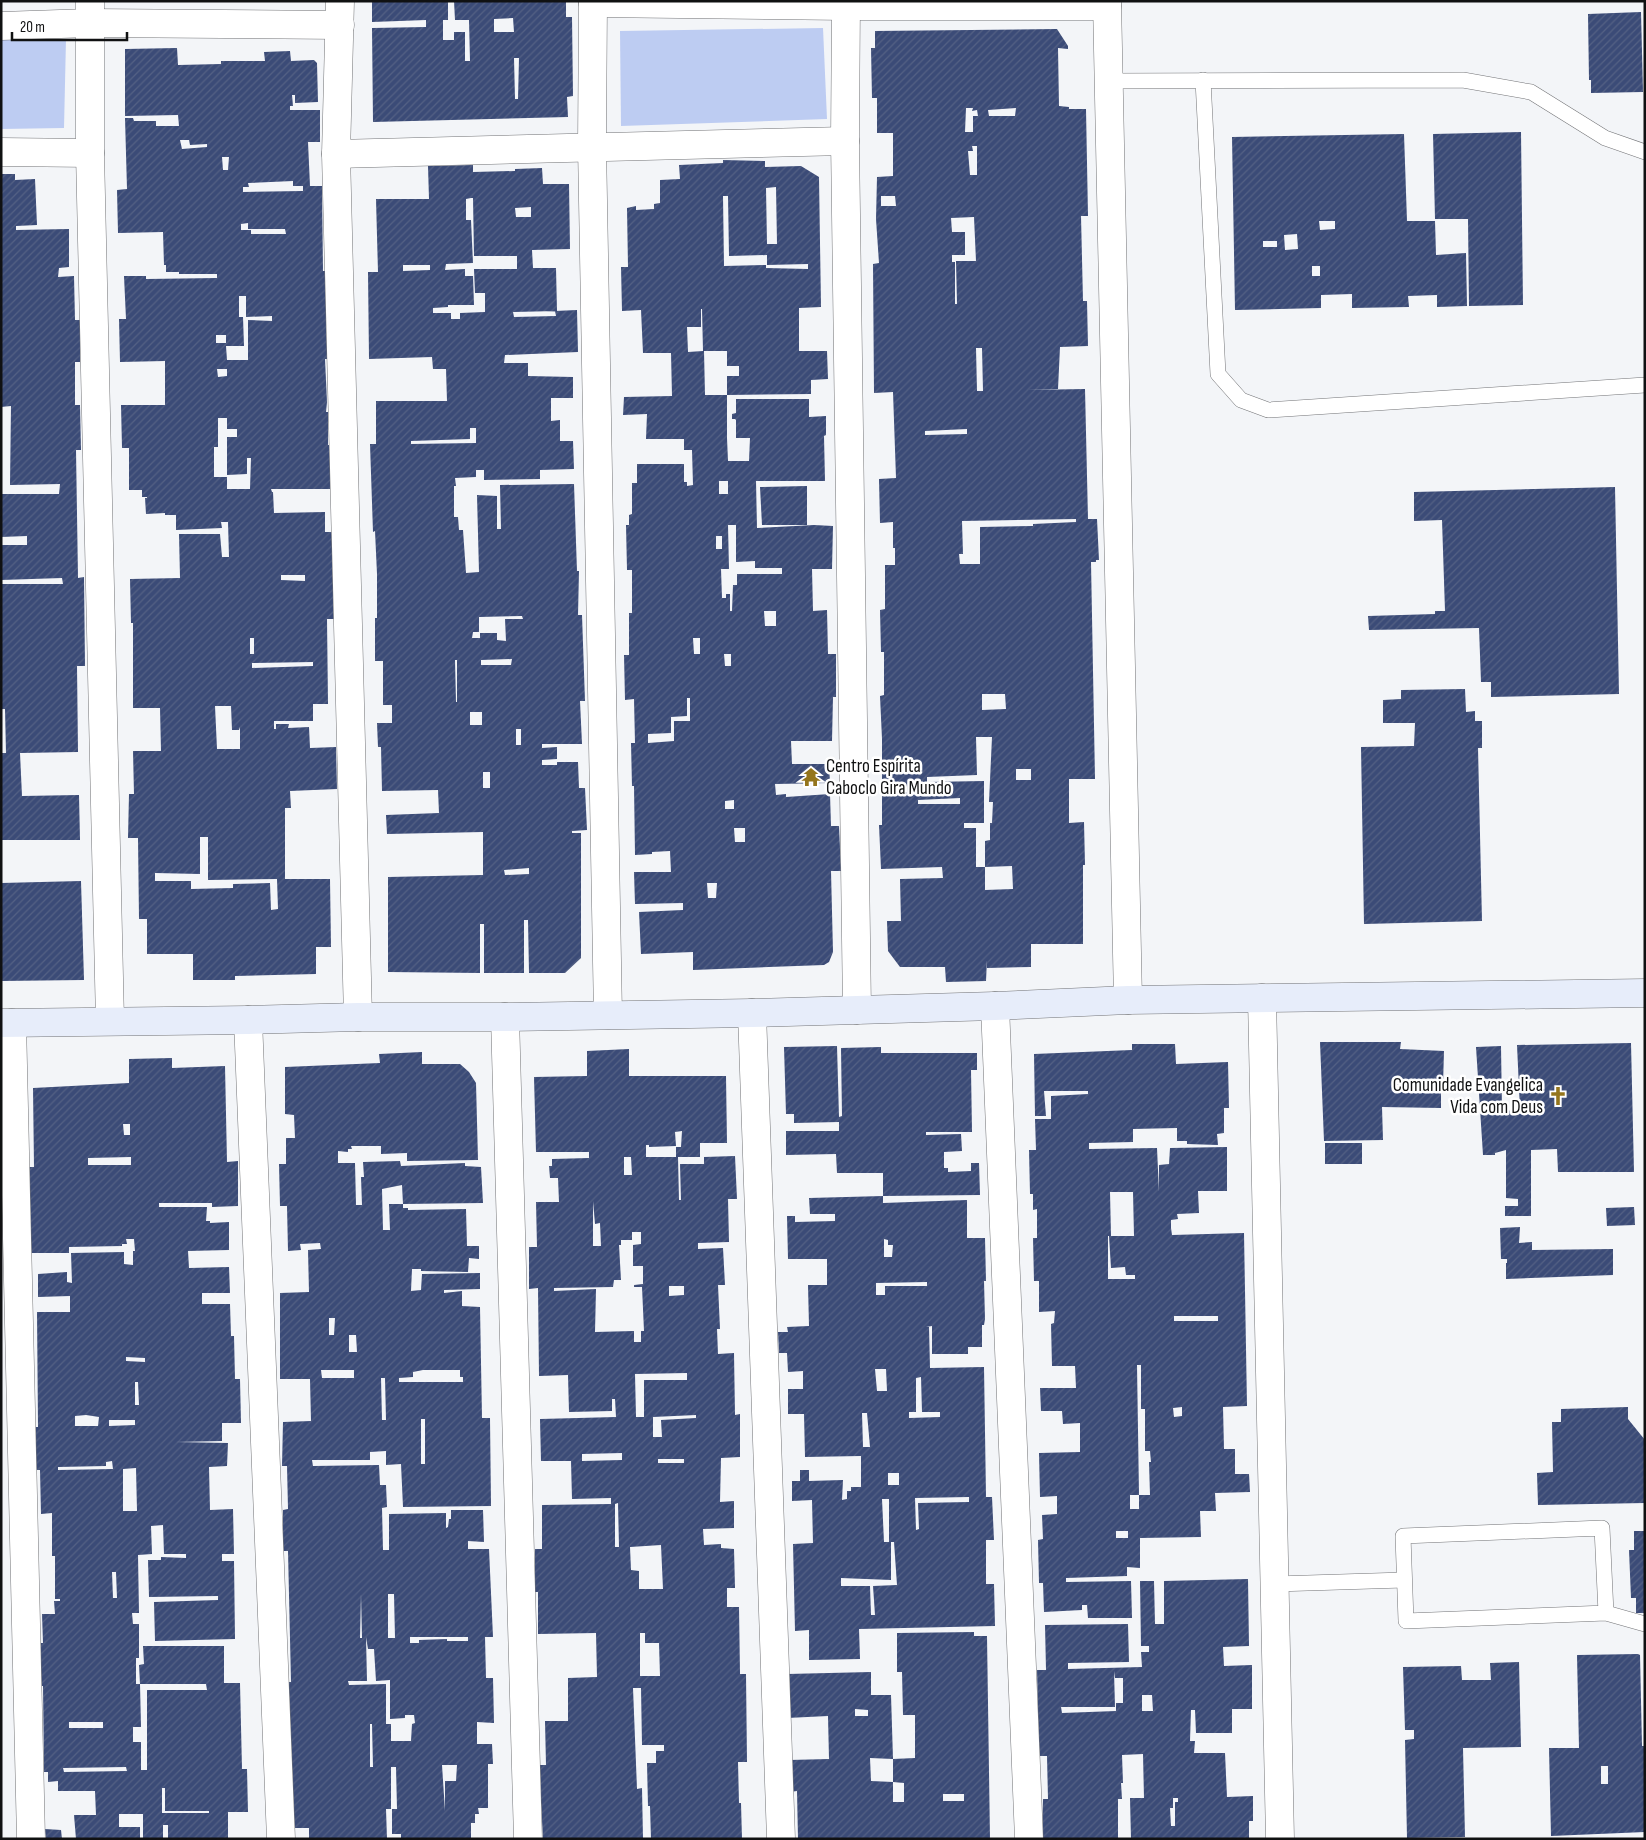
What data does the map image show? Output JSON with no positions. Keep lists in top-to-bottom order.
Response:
{
  "places": {
    "temple": ["Centro Espírita Caboclo Gira Mundo"],
    "church": ["Comunidade Evangelica Vida com Deus"]
  },
  "scale_bar": "20 m"
}
